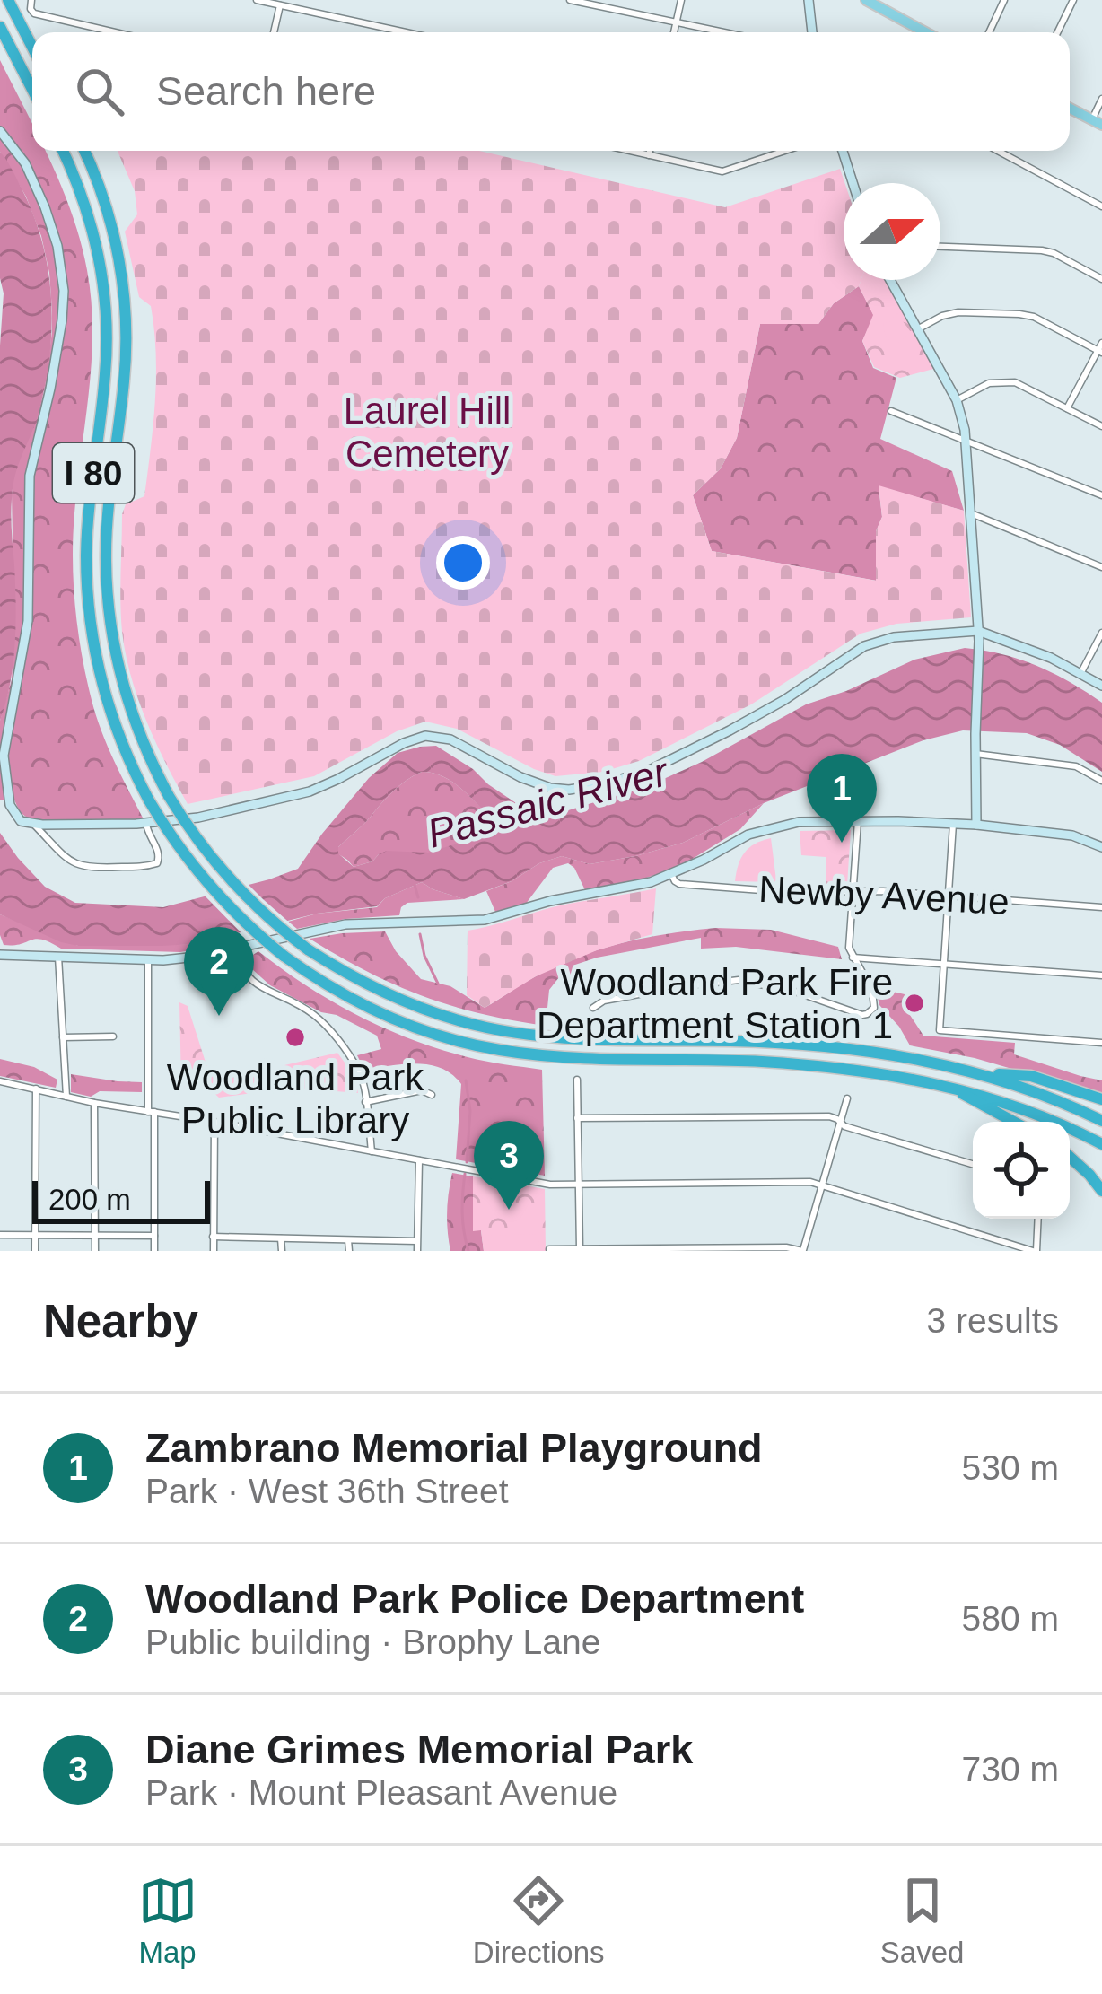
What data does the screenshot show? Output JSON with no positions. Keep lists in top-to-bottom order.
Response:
{
  "streets": {
    "highway": ["I 80"],
    "street": ["Newby Avenue"]
  },
  "water": ["Passaic River"],
  "parks": ["Laurel Hill Cemetery"],
  "places": ["Woodland Park Fire Department Station 1", "Woodland Park Public Library"],
  "scale_bar": "200 m",
  "north": "right",
  "page": {
    "search": "Search here",
    "pins": ["1", "2", "3"],
    "scale": "200 m",
    "heading": ["Nearby", "3 results"],
    "list": [
      {
        "mark": "1",
        "name": "Zambrano Memorial Playground",
        "note": "Park · West 36th Street",
        "value": "530 m"
      },
      {
        "mark": "2",
        "name": "Woodland Park Police Department",
        "note": "Public building · Brophy Lane",
        "value": "580 m"
      },
      {
        "mark": "3",
        "name": "Diane Grimes Memorial Park",
        "note": "Park · Mount Pleasant Avenue",
        "value": "730 m"
      }
    ],
    "nav": ["Map", "Directions", "Saved"]
  }
}
